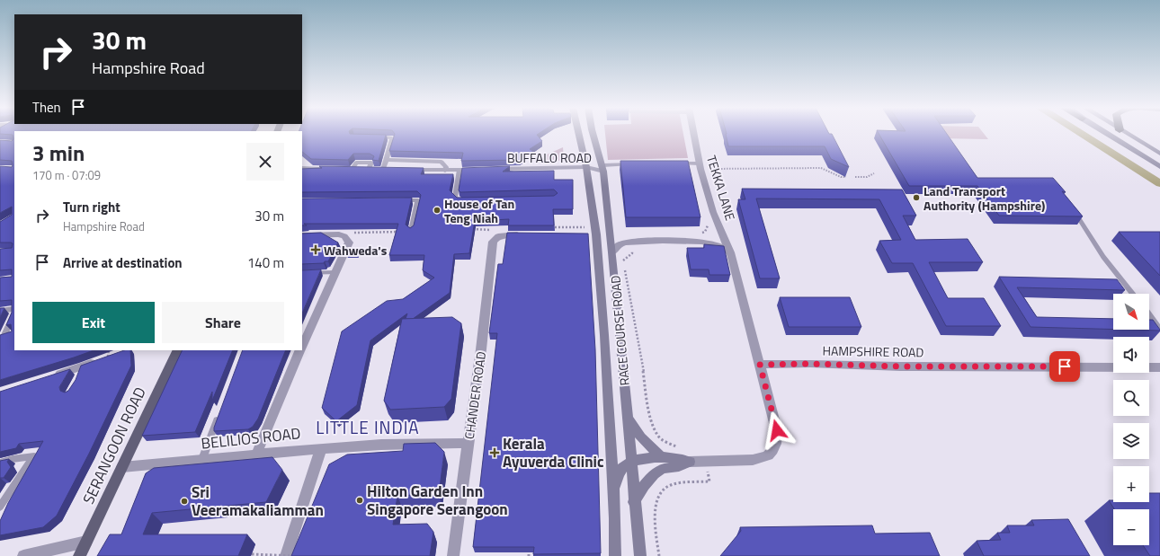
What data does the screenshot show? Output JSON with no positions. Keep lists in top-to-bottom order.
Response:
{
  "streets": {
    "main road": ["SERANGOON ROAD"],
    "street": [
      "BUFFALO ROAD",
      "TEKKA LANE",
      "RACE COURSE ROAD",
      "HAMPSHIRE ROAD",
      "CHANDER ROAD",
      "BELILIOS ROAD"
    ]
  },
  "crossings": [
    ["BUFFALO ROAD", "RACE COURSE ROAD"],
    ["TEKKA LANE", "HAMPSHIRE ROAD"],
    ["CHANDER ROAD", "BELILIOS ROAD"],
    ["BELILIOS ROAD", "SERANGOON ROAD"]
  ],
  "districts": ["LITTLE INDIA"],
  "places": {
    "other": [
      "Land Transport Authority (Hampshire)",
      "House of Tan Teng Niah",
      "Hilton Garden Inn Singapore Serangoon",
      "Sri Veeramakaliamman"
    ],
    "health": ["Wahweda's", "Kerala Ayuverda Clinic"]
  },
  "north": "bottom right",
  "page": {
    "turn": ["30 m", "Hampshire Road"],
    "then": "Then",
    "heading": ["3 min", "170 m · 07:09"],
    "list": [
      {
        "name": "Turn right",
        "note": "Hampshire Road",
        "value": "30 m"
      },
      {
        "name": "Arrive at destination",
        "value": "140 m"
      }
    ],
    "map_buttons": ["+", "−"],
    "buttons": ["Exit", "Share"]
  }
}
